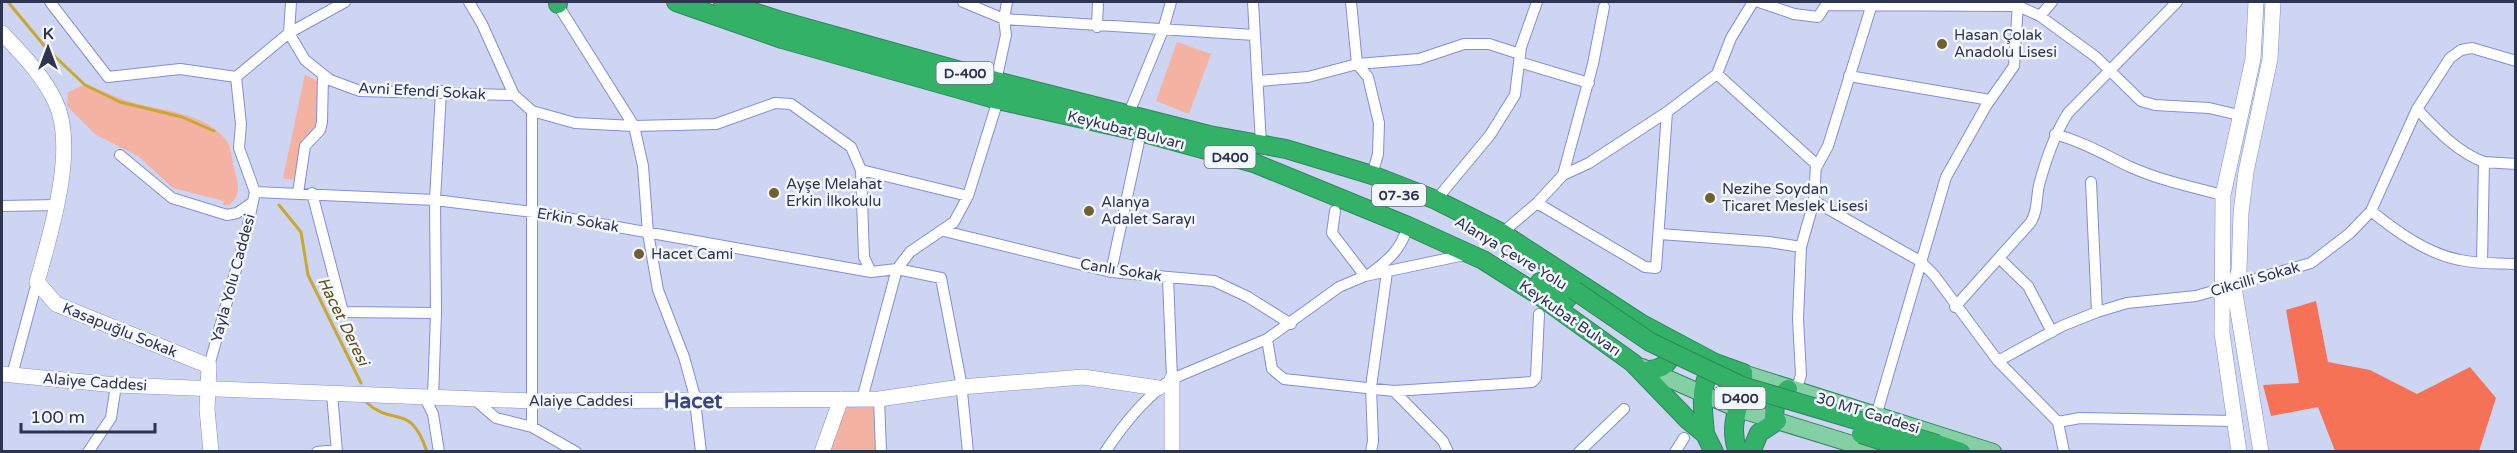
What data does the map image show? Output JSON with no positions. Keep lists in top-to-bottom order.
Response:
{
  "streets": {
    "highway": [
      "D-400",
      "Keykubat Bulvarı",
      "D400",
      "07-36",
      "Alanya Çevre Yolu"
    ],
    "main road": ["30 MT Caddesi"],
    "street": [
      "Avni Efendi Sokak",
      "Erkin Sokak",
      "Canlı Sokak",
      "Yayla Yolu Caddesi",
      "Cikcilli Sokak",
      "Kasapuğlu Sokak",
      "Alaiye Caddesi"
    ]
  },
  "crossings": [
    ["Keykubat Bulvarı", "D400"],
    ["Keykubat Bulvarı", "Alanya Çevre Yolu"],
    ["D400", "Alanya Çevre Yolu"],
    ["D400", "30 MT Caddesi"],
    ["Erkin Sokak", "Yayla Yolu Caddesi"],
    ["Erkin Sokak", "Alaiye Caddesi"],
    ["Yayla Yolu Caddesi", "Kasapuğlu Sokak"]
  ],
  "districts": ["Hacet"],
  "water": ["Hacet Deresi"],
  "places": [
    "Hasan Çolak Anadolu Lisesi",
    "Ayşe Melahat Erkin İlkokulu",
    "Nezihe Soydan Ticaret Meslek Lisesi",
    "Alanya Adalet Sarayı",
    "Hacet Cami"
  ],
  "scale_bar": "100 m",
  "north": "top"
}
